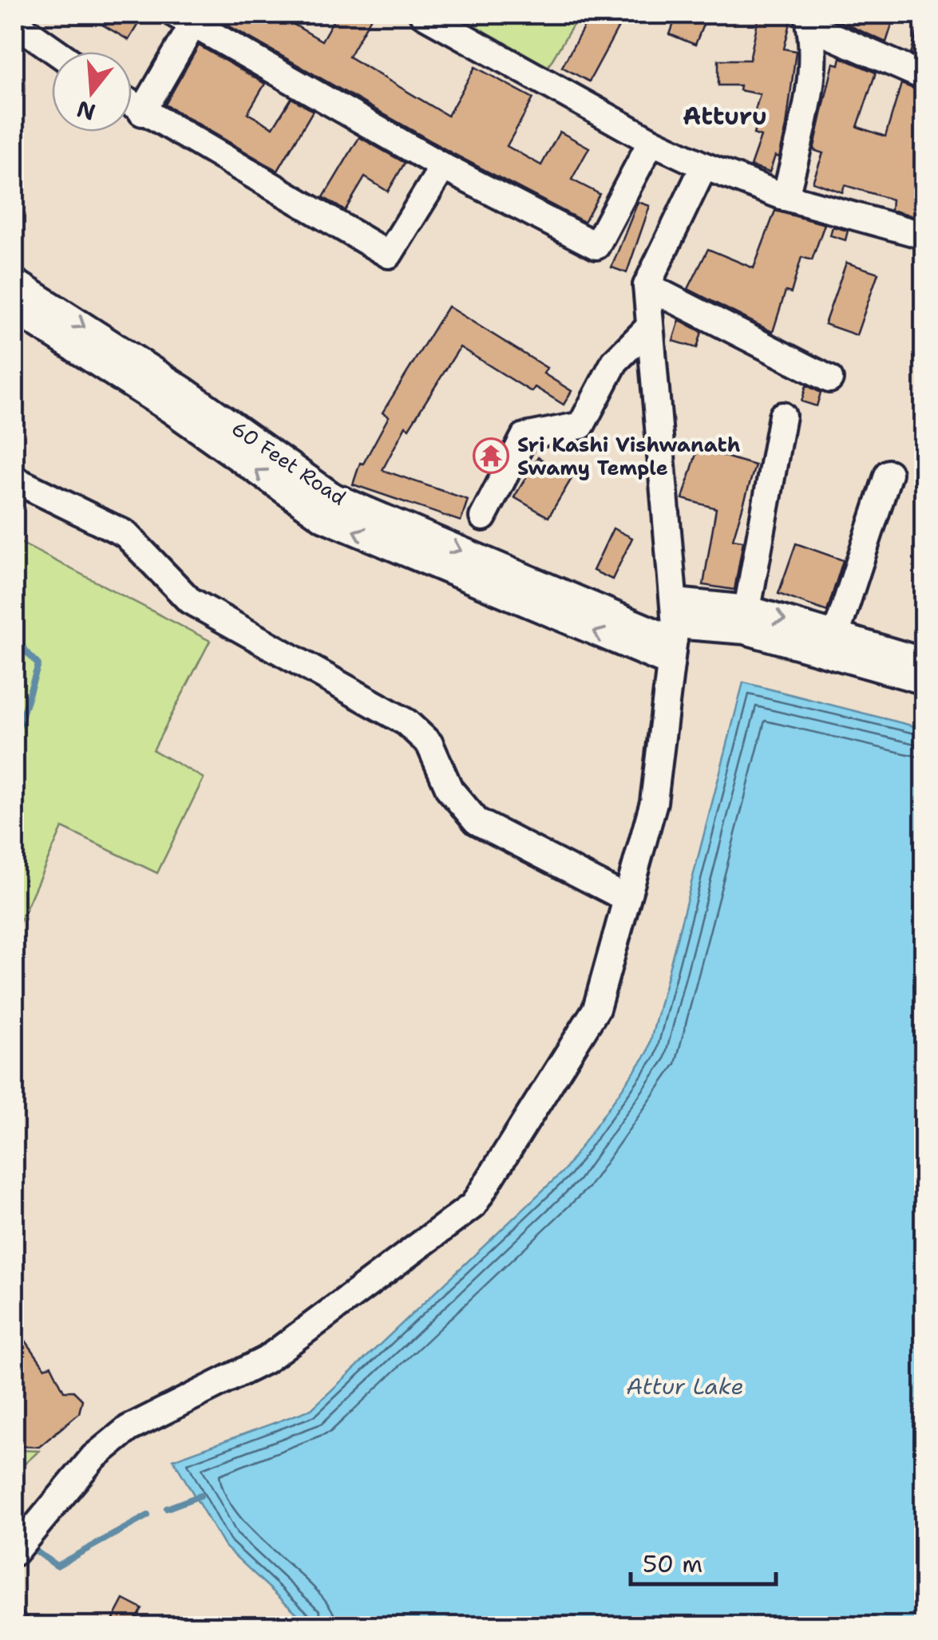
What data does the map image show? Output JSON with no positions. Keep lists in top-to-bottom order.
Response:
{
  "streets": {
    "street": ["60 Feet Road"]
  },
  "districts": ["Atturu"],
  "water": ["Attur Lake"],
  "places": {
    "temple": ["Sri Kashi Vishwanath Swamy Temple"]
  },
  "scale_bar": "50 m",
  "north": "bottom"
}
